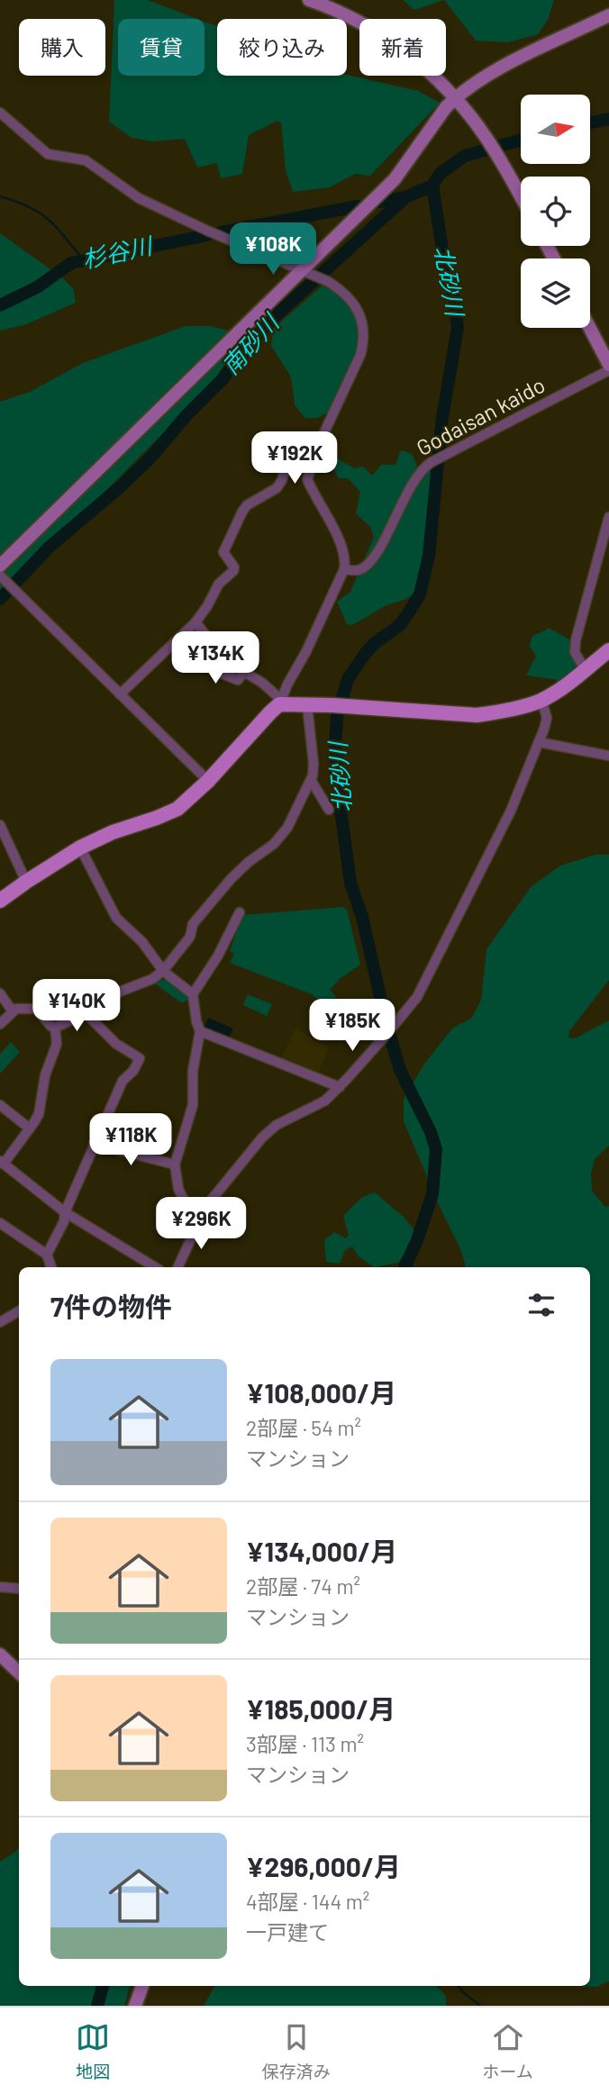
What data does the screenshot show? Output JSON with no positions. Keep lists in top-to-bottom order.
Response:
{
  "streets": {
    "street": ["Godaisan kaido"]
  },
  "water": ["杉谷川", "北砂川", "南砂川"],
  "north": "right",
  "page": {
    "chip": [
      "購入",
      "賃貸",
      "絞り込み",
      "新着"
    ],
    "price": [
      "¥108K",
      "¥192K",
      "¥134K",
      "¥140K",
      "¥185K",
      "¥118K",
      "¥296K"
    ],
    "heading": "7件の物件",
    "list": [
      {
        "name": "¥108,000/月",
        "note": "2部屋 · 54 m² · マンション"
      },
      {
        "name": "¥134,000/月",
        "note": "2部屋 · 74 m² · マンション"
      },
      {
        "name": "¥185,000/月",
        "note": "3部屋 · 113 m² · マンション"
      },
      {
        "name": "¥296,000/月",
        "note": "4部屋 · 144 m² · 一戸建て"
      }
    ],
    "tabs": ["地図", "保存済み", "ホーム"]
  }
}
